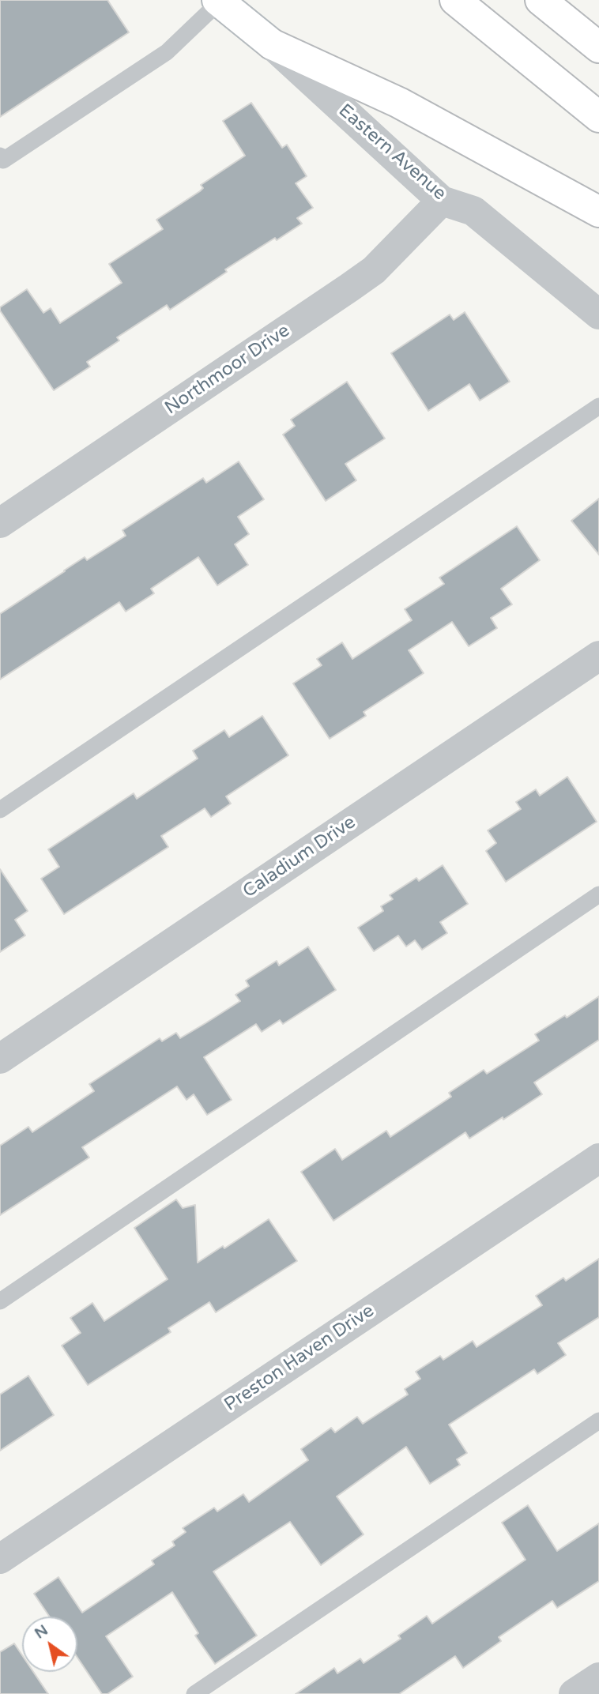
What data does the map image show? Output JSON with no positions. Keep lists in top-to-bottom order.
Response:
{
  "streets": {
    "main road": ["Eastern Avenue"],
    "street": ["Northmoor Drive", "Caladium Drive", "Preston Haven Drive"]
  },
  "crossings": [
    ["Eastern Avenue", "Northmoor Drive"]
  ],
  "north": "top left"
}
